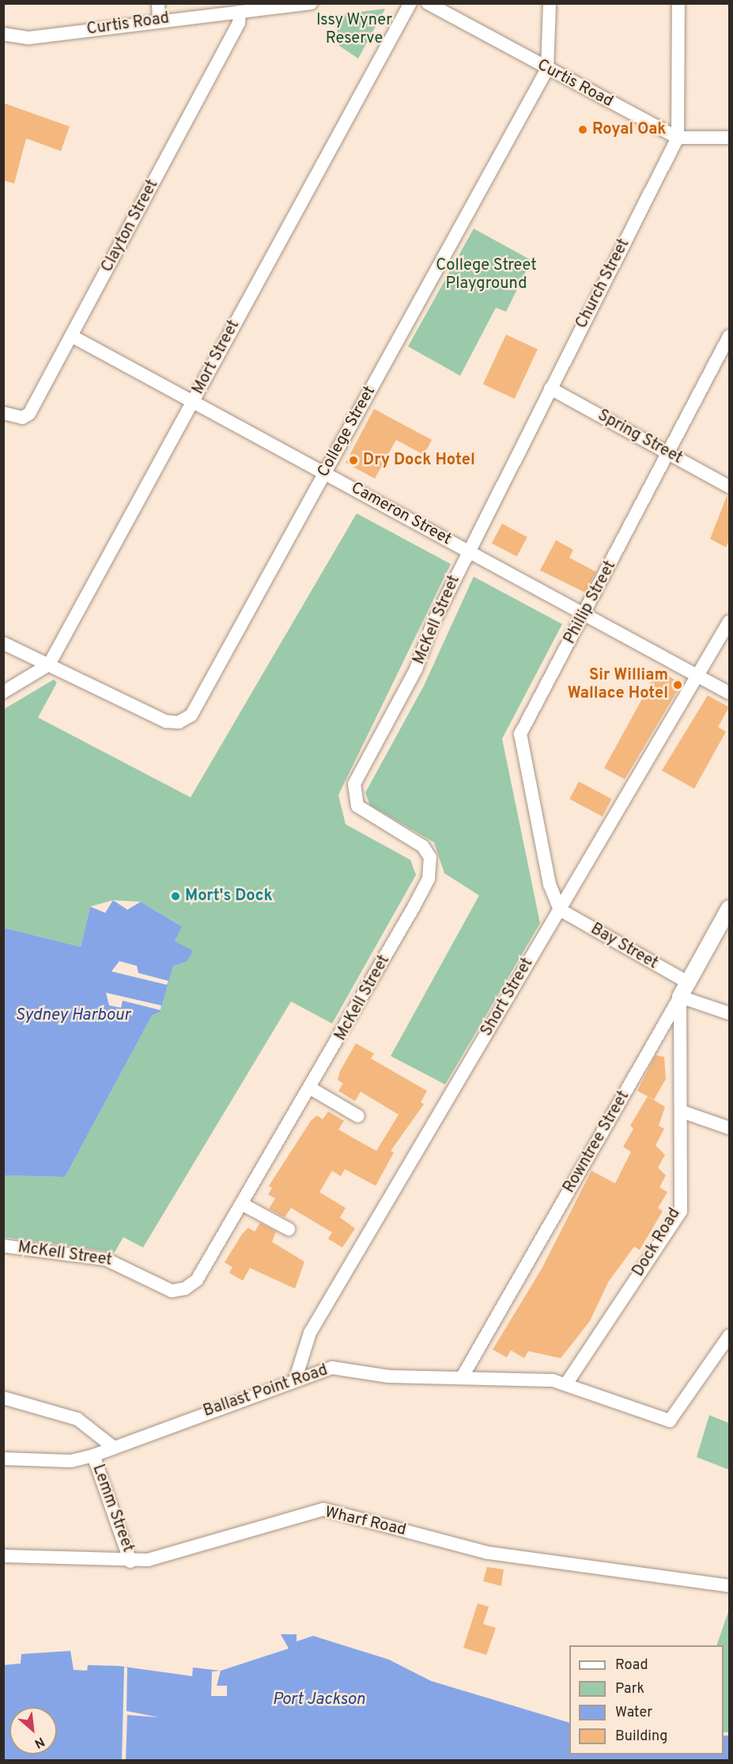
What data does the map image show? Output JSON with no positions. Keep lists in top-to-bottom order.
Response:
{
  "streets": {
    "street": [
      "Curtis Road",
      "Clayton Street",
      "Church Street",
      "Mort Street",
      "College Street",
      "Spring Street",
      "Cameron Street",
      "Phillip Street",
      "McKell Street",
      "Bay Street",
      "Short Street",
      "Rowntree Street",
      "Dock Road",
      "Ballast Point Road",
      "Lemm Street",
      "Wharf Road"
    ]
  },
  "crossings": [
    ["Curtis Road", "Clayton Street"],
    ["Curtis Road", "Church Street"],
    ["Curtis Road", "College Street"],
    ["Clayton Street", "Cameron Street"],
    ["Church Street", "Spring Street"],
    ["Church Street", "Cameron Street"],
    ["Church Street", "McKell Street"],
    ["Mort Street", "College Street"],
    ["Mort Street", "Cameron Street"],
    ["College Street", "Cameron Street"],
    ["Spring Street", "Phillip Street"],
    ["Cameron Street", "Phillip Street"],
    ["Cameron Street", "McKell Street"],
    ["Cameron Street", "Short Street"],
    ["Phillip Street", "Bay Street"],
    ["Phillip Street", "Short Street"],
    ["Bay Street", "Short Street"],
    ["Bay Street", "Rowntree Street"],
    ["Short Street", "Ballast Point Road"],
    ["Rowntree Street", "Dock Road"],
    ["Rowntree Street", "Ballast Point Road"],
    ["Dock Road", "Ballast Point Road"],
    ["Ballast Point Road", "Lemm Street"],
    ["Lemm Street", "Wharf Road"]
  ],
  "water": ["Sydney Harbour", "Port Jackson"],
  "parks": ["Issy Wyner Reserve", "College Street Playground"],
  "places": [
    "Royal Oak",
    "Dry Dock Hotel",
    "Sir William Wallace Hotel",
    "Mort's Dock"
  ],
  "legend": [
    "Road",
    "Park",
    "Water",
    "Building"
  ],
  "north": "bottom right"
}
